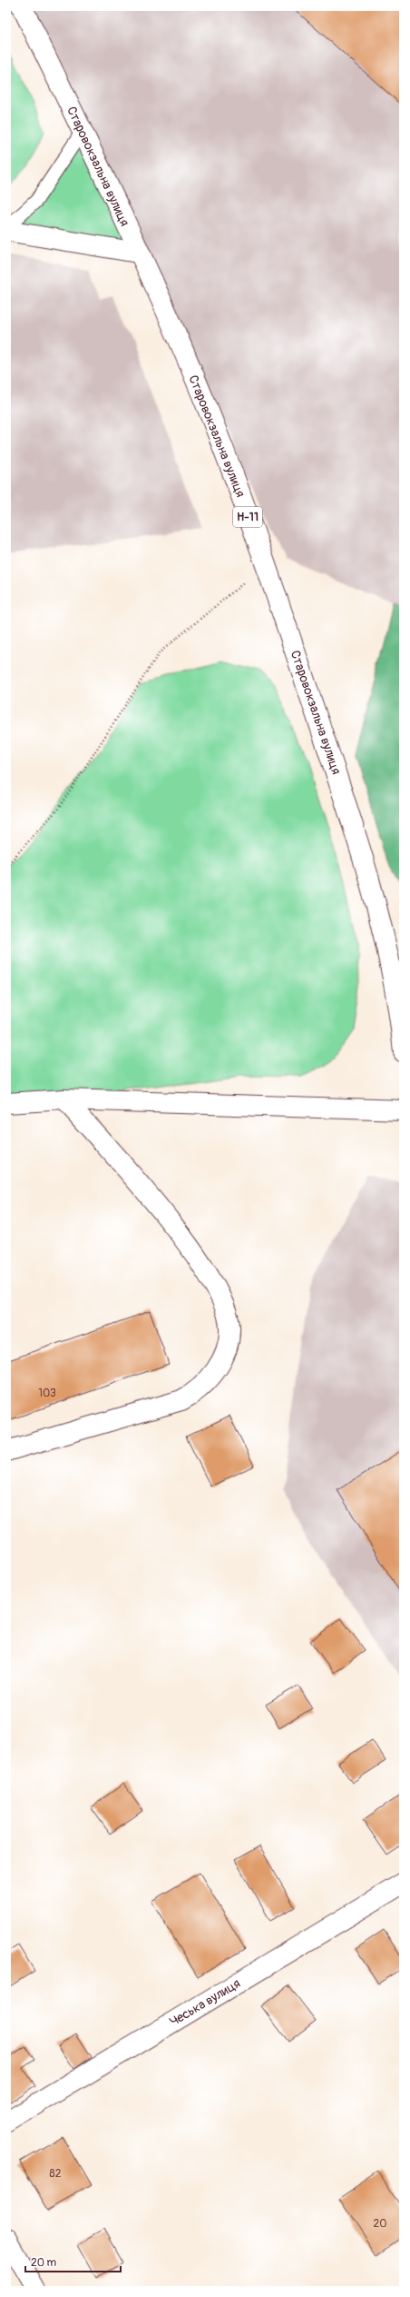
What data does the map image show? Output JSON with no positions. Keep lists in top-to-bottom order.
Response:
{
  "streets": {
    "street": ["Старовокзальна вулиця", "Н-11", "Чеська вулиця"]
  },
  "house_numbers": ["103", "82", "20"],
  "scale_bar": "20 m"
}
